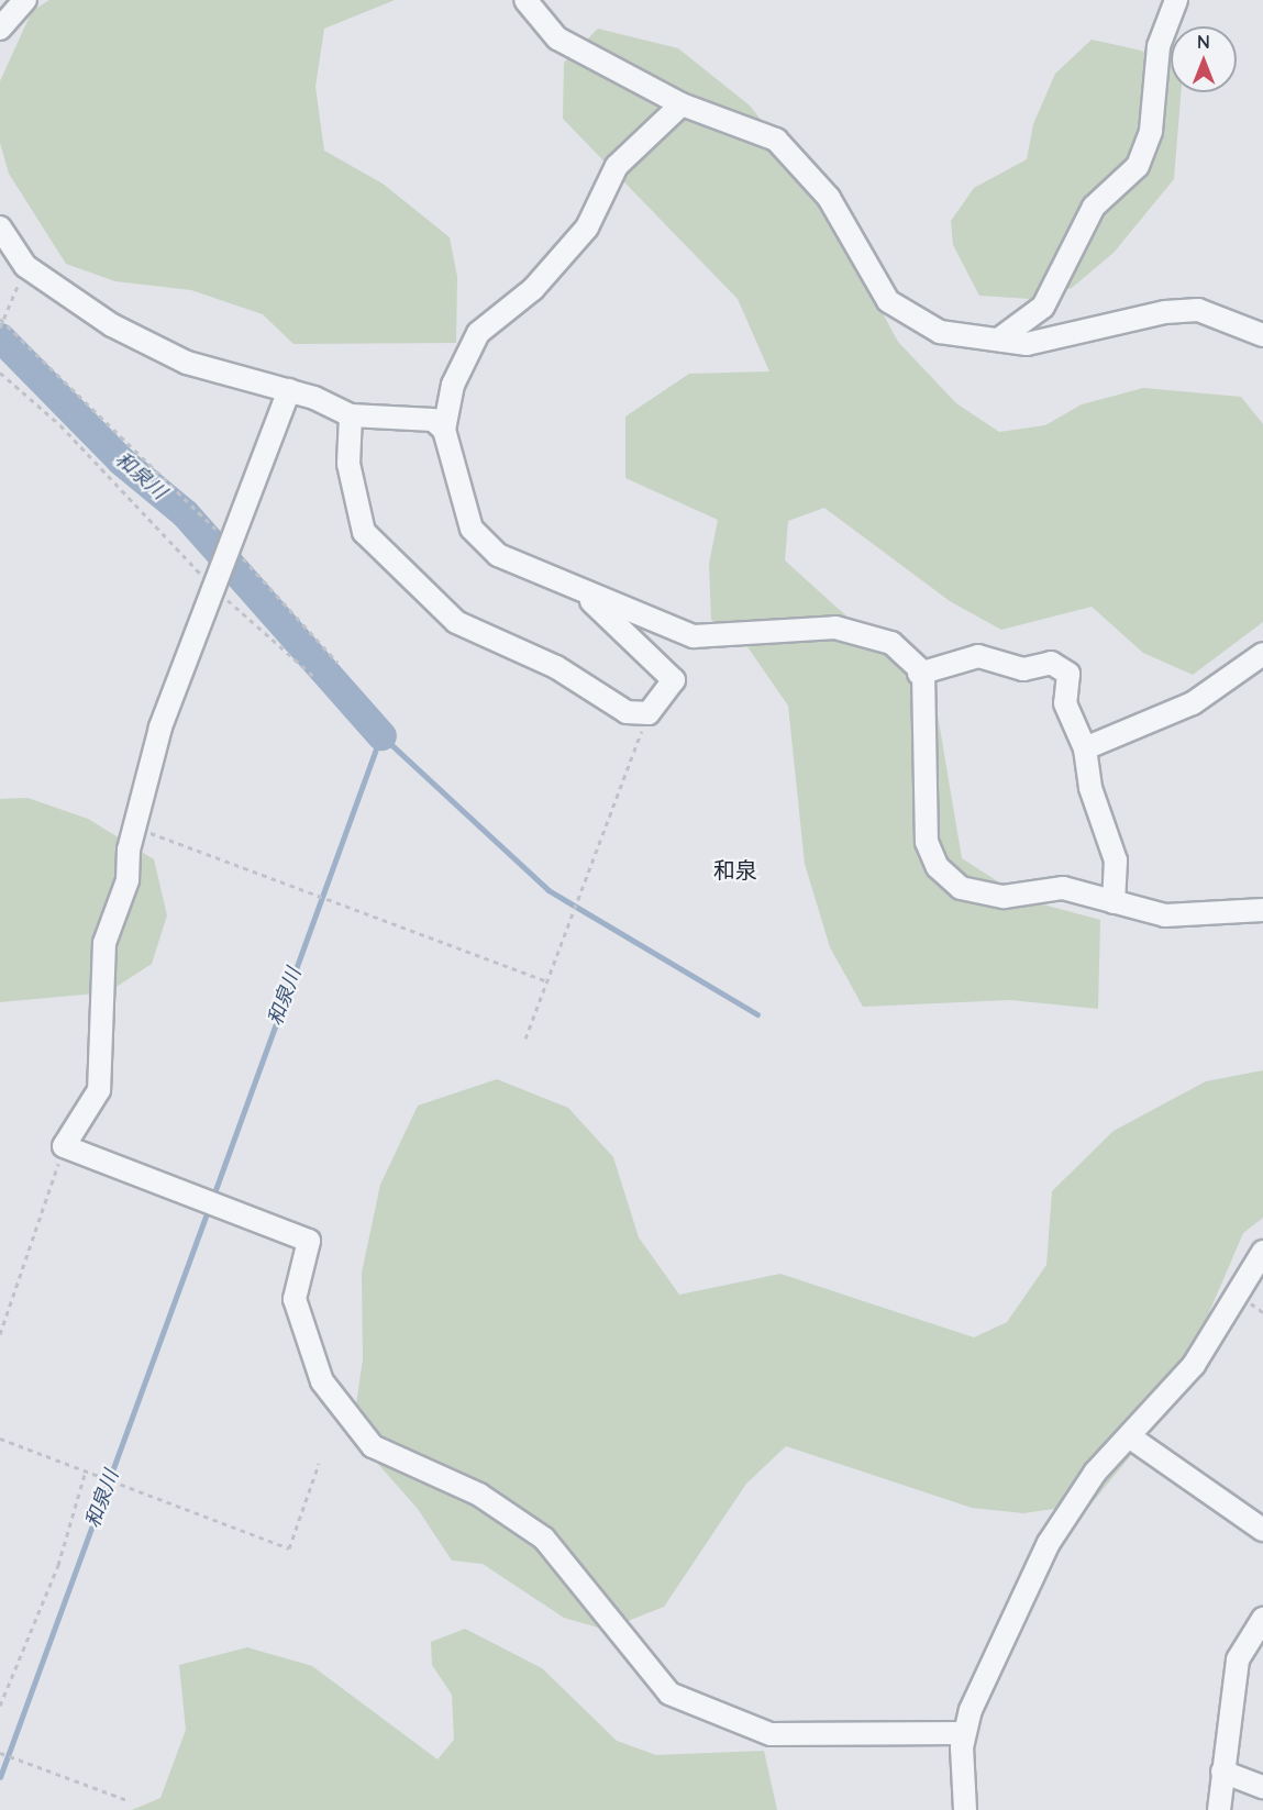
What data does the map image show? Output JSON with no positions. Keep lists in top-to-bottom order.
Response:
{
  "districts": ["和泉"],
  "water": ["和泉川"],
  "north": "top"
}
